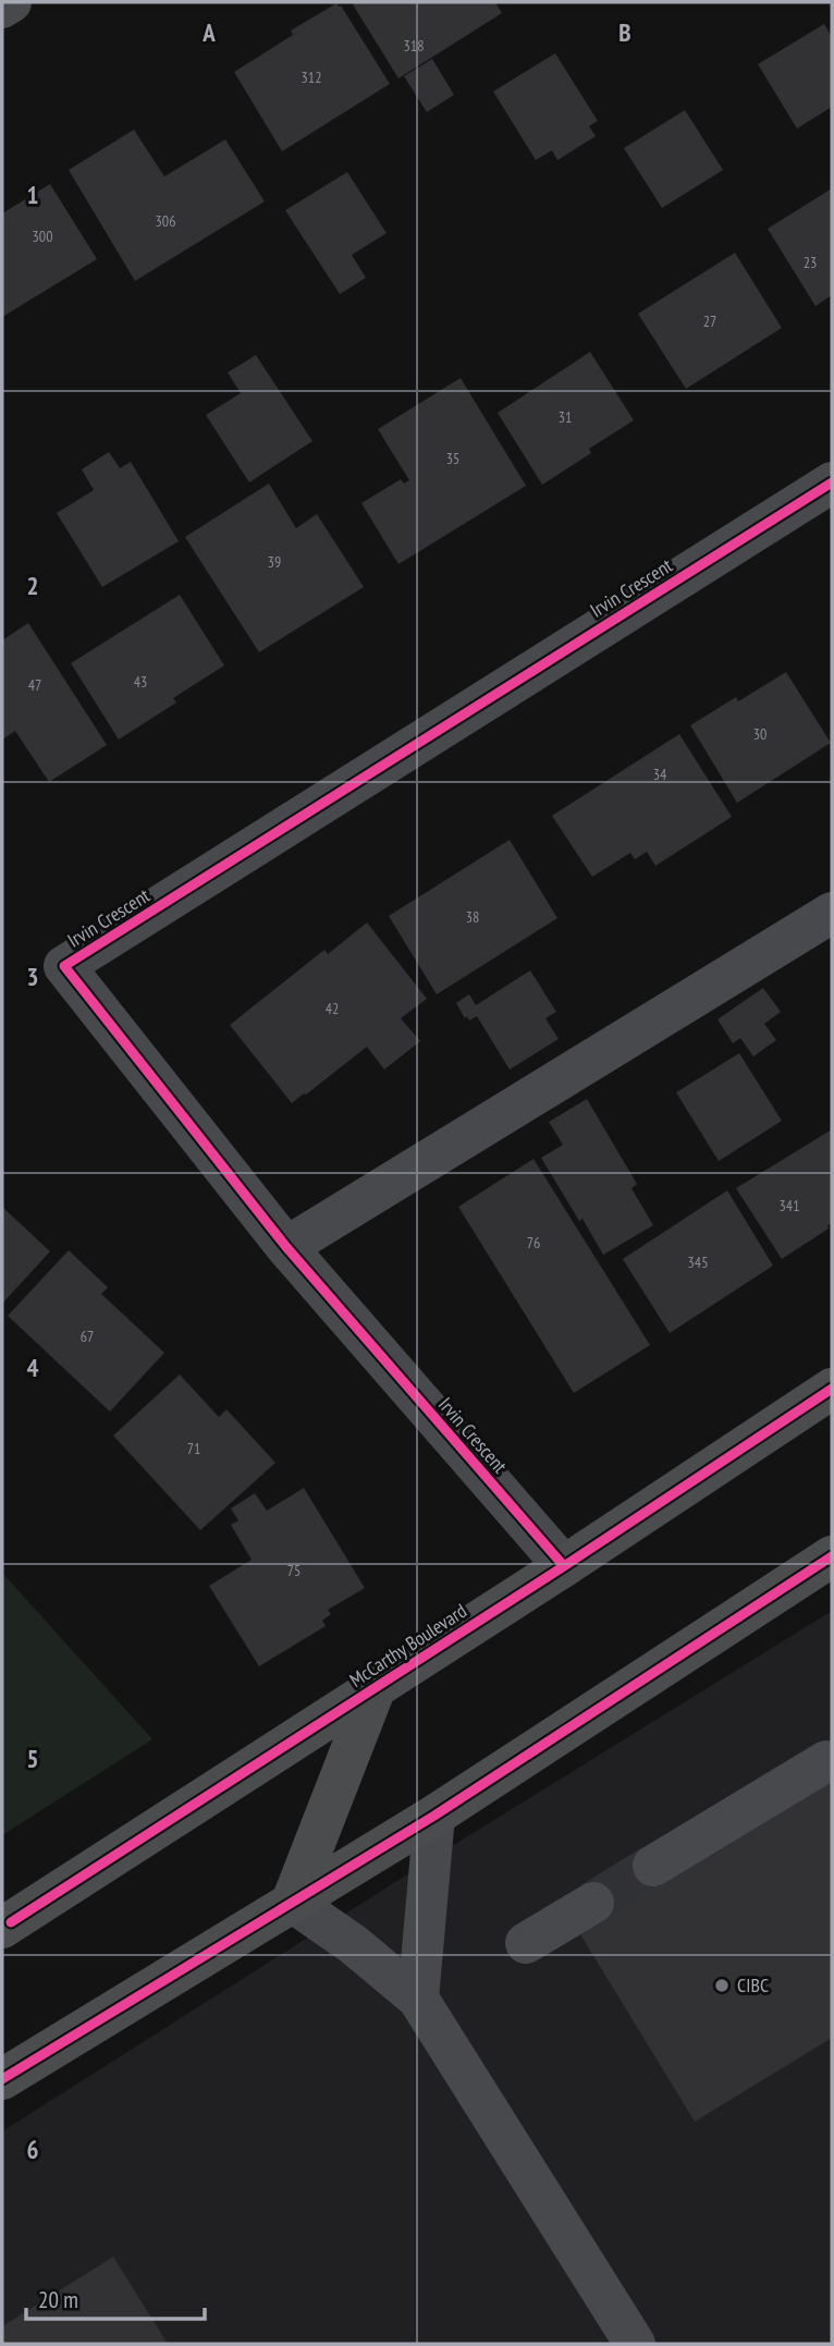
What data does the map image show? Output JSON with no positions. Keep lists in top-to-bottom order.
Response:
{
  "streets": {
    "main road": ["McCarthy Boulevard"],
    "street": ["Irvin Crescent"]
  },
  "crossings": [
    ["Irvin Crescent", "McCarthy Boulevard"]
  ],
  "places": ["CIBC"],
  "house_numbers": [
    "318",
    "312",
    "306",
    "300",
    "23",
    "27",
    "31",
    "35",
    "39",
    "43",
    "47",
    "30",
    "34",
    "38",
    "42",
    "341",
    "76",
    "345",
    "67",
    "71",
    "75"
  ],
  "scale_bar": "20 m",
  "grid": {
    "columns": ["A", "B"],
    "rows": [
      "1",
      "2",
      "3",
      "4",
      "5",
      "6"
    ]
  }
}
